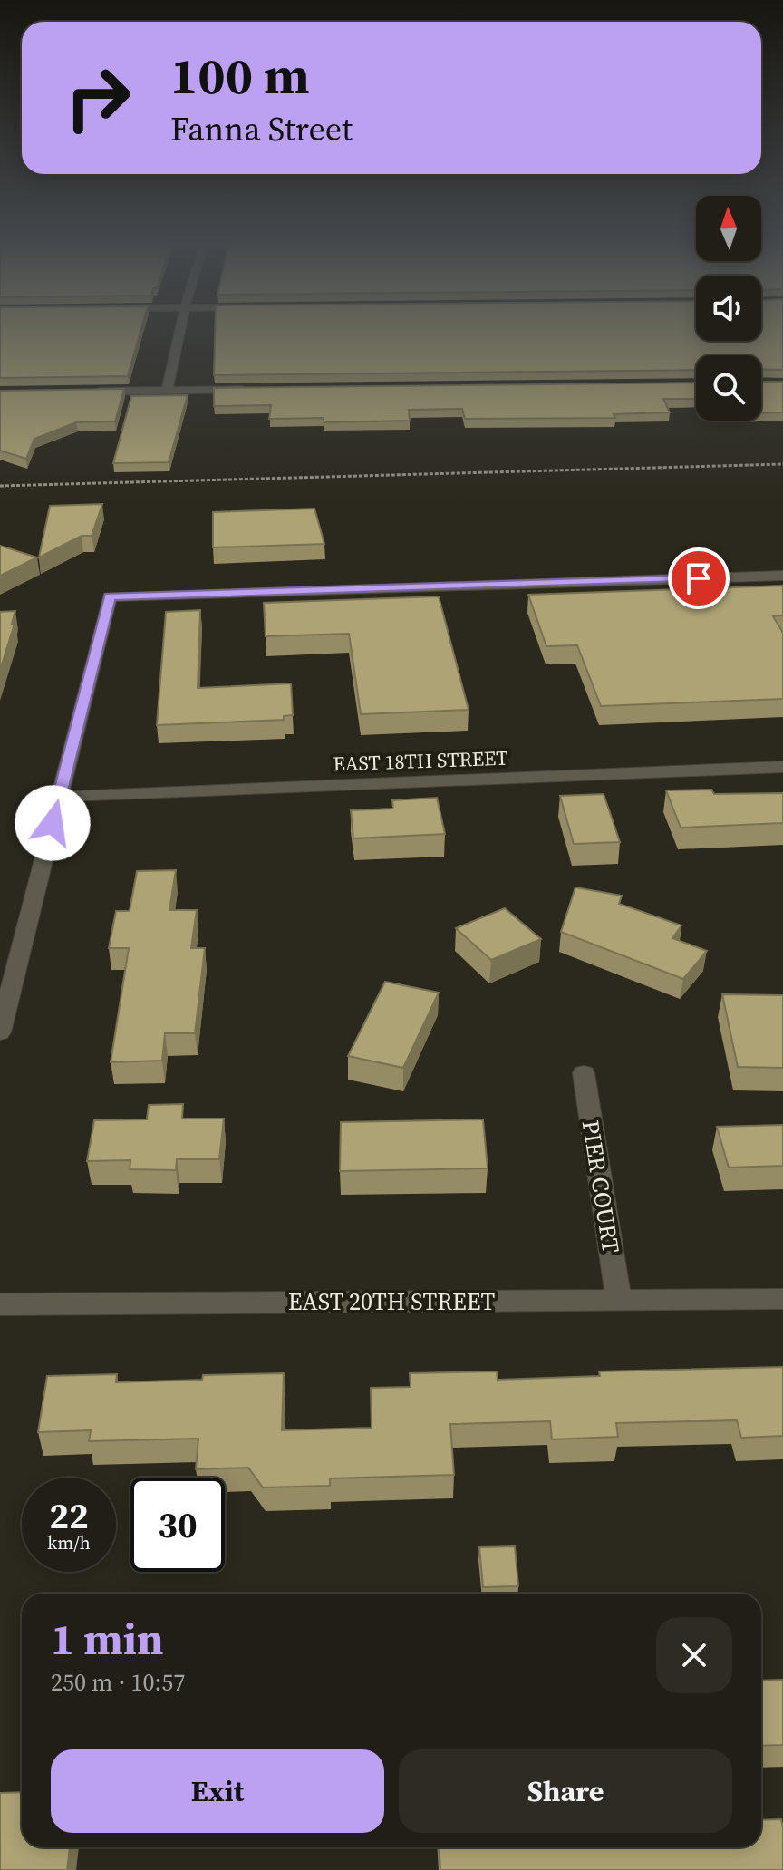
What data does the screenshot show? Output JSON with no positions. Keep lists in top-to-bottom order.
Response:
{
  "streets": {
    "street": ["EAST 18TH STREET", "PIER COURT", "EAST 20TH STREET"]
  },
  "crossings": [
    ["PIER COURT", "EAST 20TH STREET"]
  ],
  "north": "top",
  "page": {
    "turn": ["100 m", "Fanna Street"],
    "speed": "22 km/h",
    "limit": "30",
    "heading": ["1 min", "250 m · 10:57"],
    "buttons": ["Exit", "Share"]
  }
}
